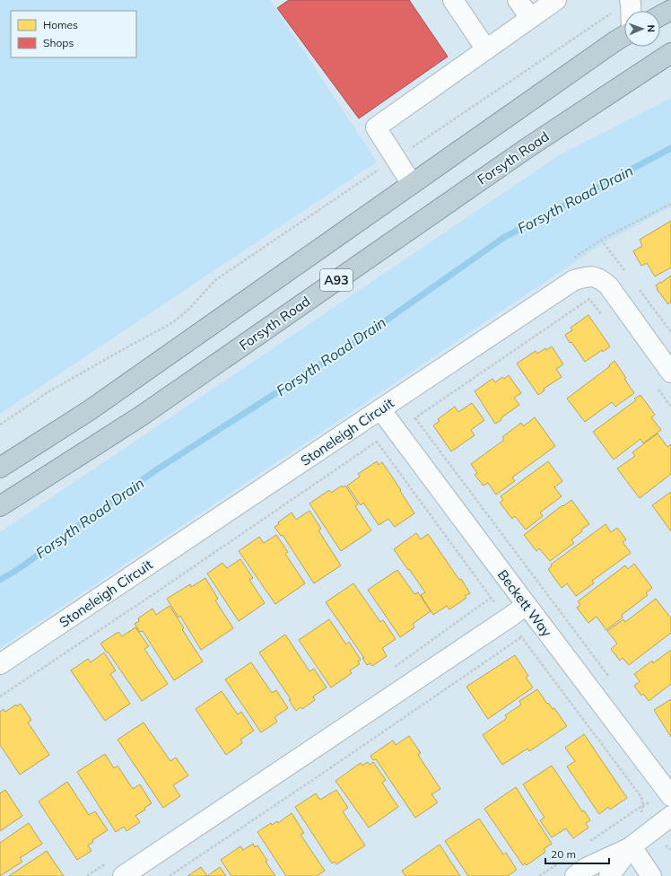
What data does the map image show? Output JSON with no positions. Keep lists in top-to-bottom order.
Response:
{
  "streets": {
    "highway": ["Forsyth Road", "A93"],
    "street": ["Stoneleigh Circuit", "Beckett Way"]
  },
  "crossings": [
    ["Stoneleigh Circuit", "Beckett Way"]
  ],
  "water": ["Forsyth Road Drain"],
  "legend": ["Homes", "Shops"],
  "scale_bar": "20 m",
  "north": "right"
}
